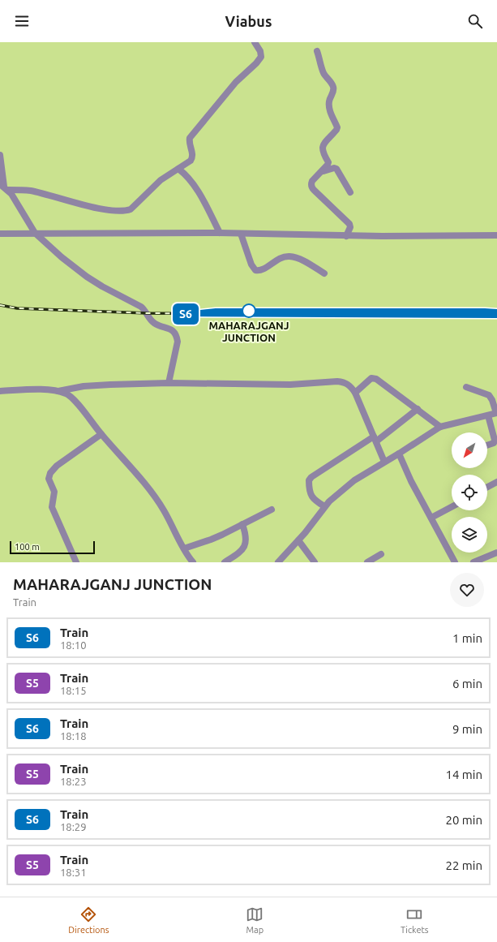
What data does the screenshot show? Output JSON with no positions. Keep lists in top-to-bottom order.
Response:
{
  "places": ["MAHARAJGANJ JUNCTION"],
  "scale_bar": "100 m",
  "north": "bottom left",
  "page": {
    "header": "Viabus",
    "on_map": "S6",
    "scale": "100 m",
    "heading": ["MAHARAJGANJ JUNCTION", "Train"],
    "list": [
      {
        "mark": "S6",
        "name": "Train",
        "note": "18:10",
        "value": "1 min"
      },
      {
        "mark": "S5",
        "name": "Train",
        "note": "18:15",
        "value": "6 min"
      },
      {
        "mark": "S6",
        "name": "Train",
        "note": "18:18",
        "value": "9 min"
      },
      {
        "mark": "S5",
        "name": "Train",
        "note": "18:23",
        "value": "14 min"
      },
      {
        "mark": "S6",
        "name": "Train",
        "note": "18:29",
        "value": "20 min"
      },
      {
        "mark": "S5",
        "name": "Train",
        "note": "18:31",
        "value": "22 min"
      }
    ],
    "tabs": ["Directions", "Map", "Tickets"]
  }
}
